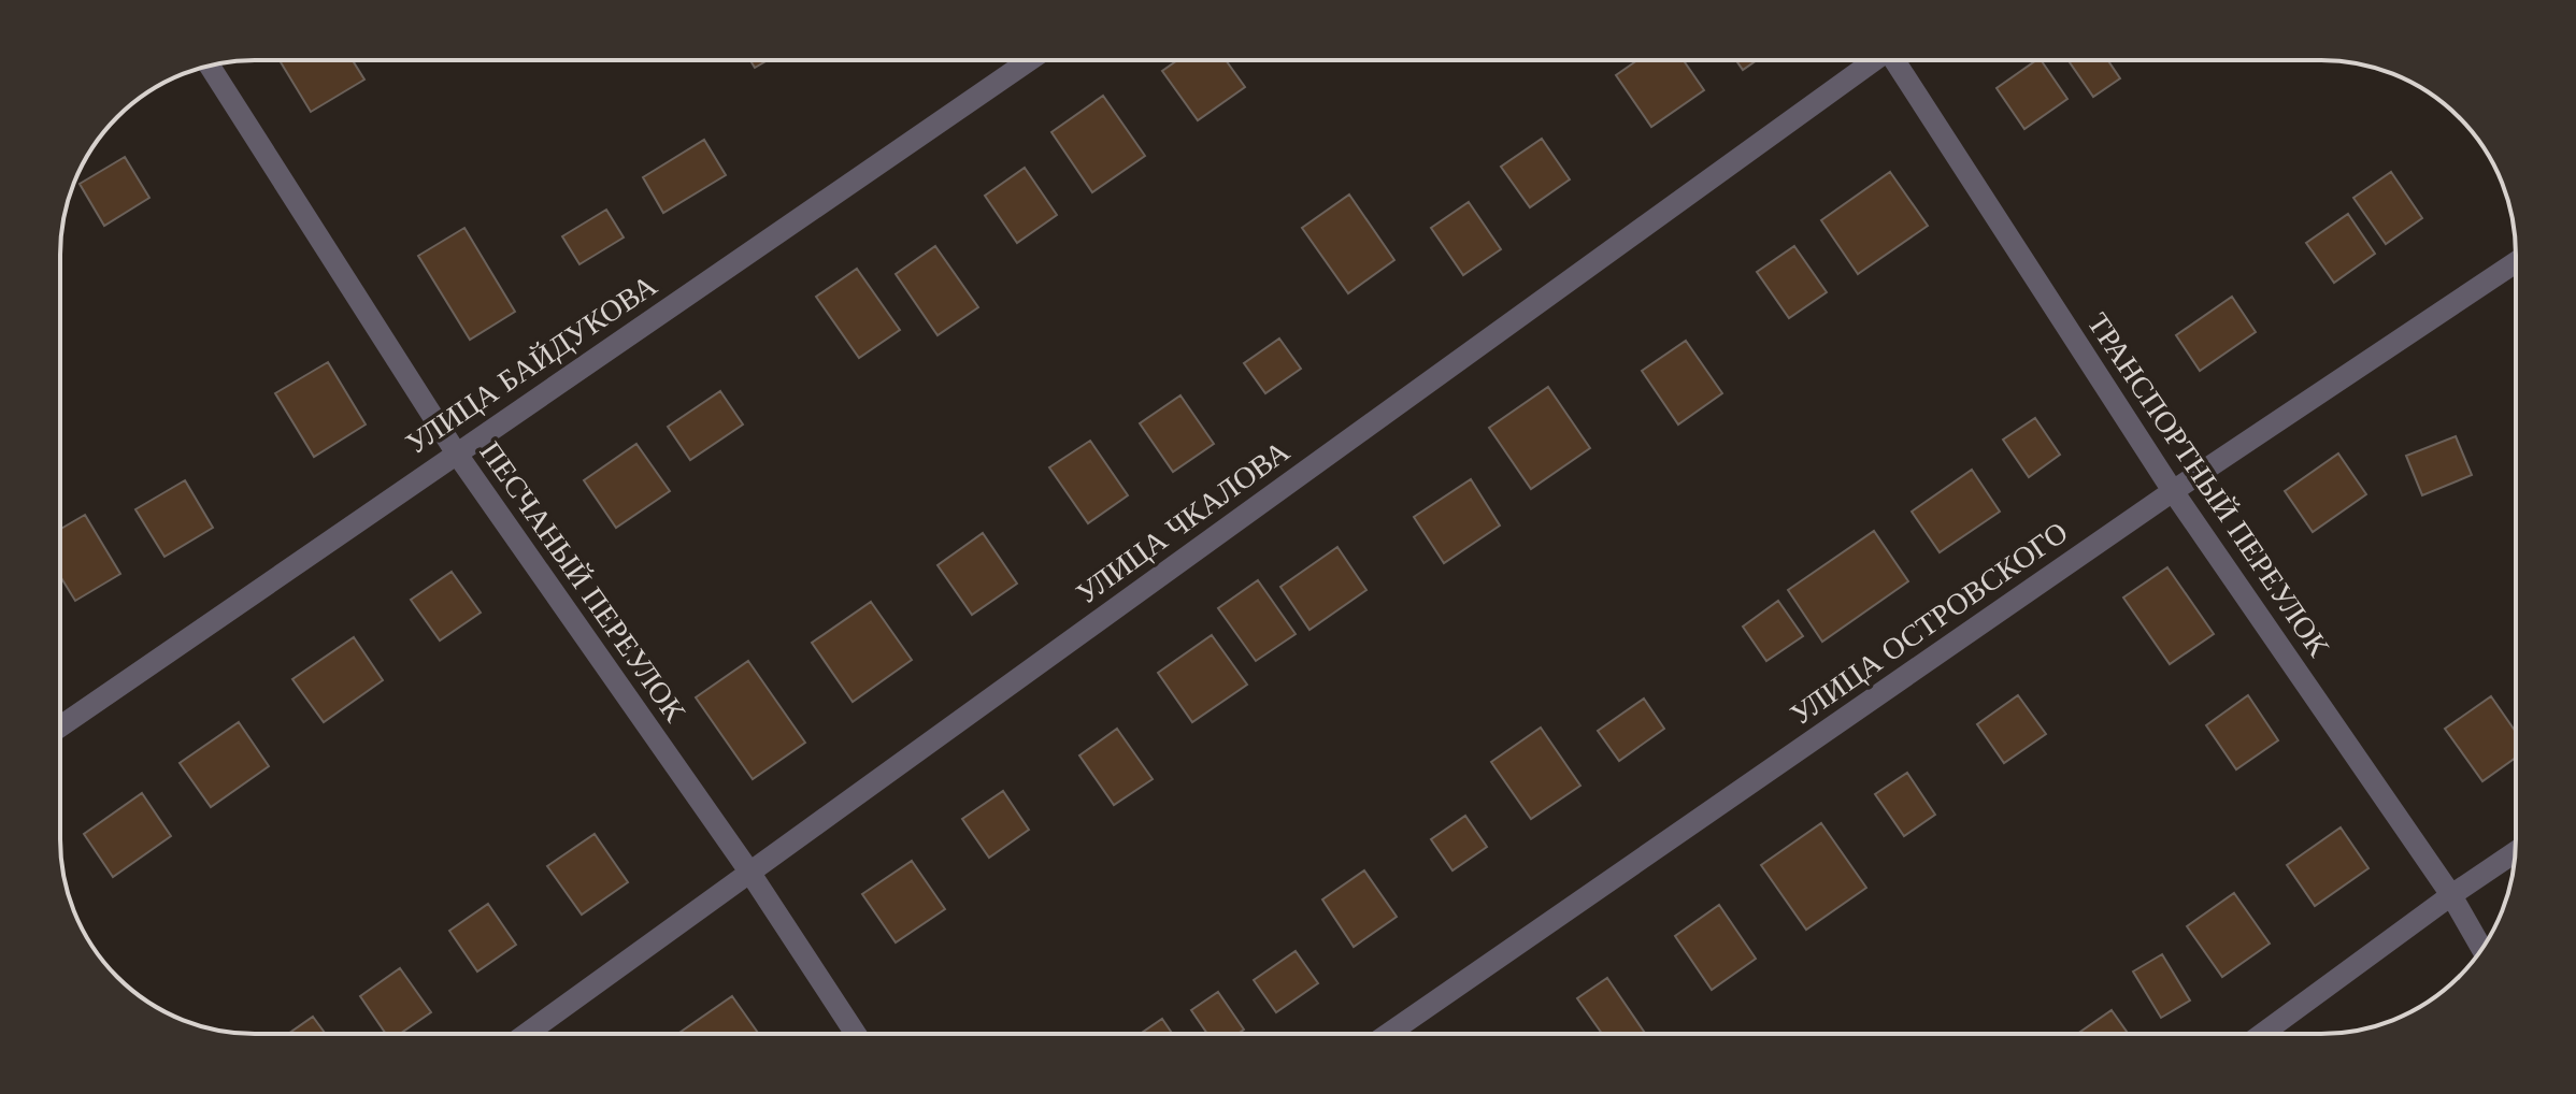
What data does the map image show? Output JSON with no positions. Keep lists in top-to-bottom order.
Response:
{
  "streets": {
    "street": [
      "УЛИЦА БАЙДУКОВА",
      "ТРАНСПОРТНЫЙ ПЕРЕУЛОК",
      "УЛИЦА ЧКАЛОВА",
      "ПЕСЧАНЫЙ ПЕРЕУЛОК",
      "УЛИЦА ОСТРОВСКОГО"
    ]
  },
  "crossings": [
    ["УЛИЦА БАЙДУКОВА", "ПЕСЧАНЫЙ ПЕРЕУЛОК"],
    ["ТРАНСПОРТНЫЙ ПЕРЕУЛОК", "УЛИЦА ОСТРОВСКОГО"],
    ["УЛИЦА ЧКАЛОВА", "ПЕСЧАНЫЙ ПЕРЕУЛОК"]
  ]
}
